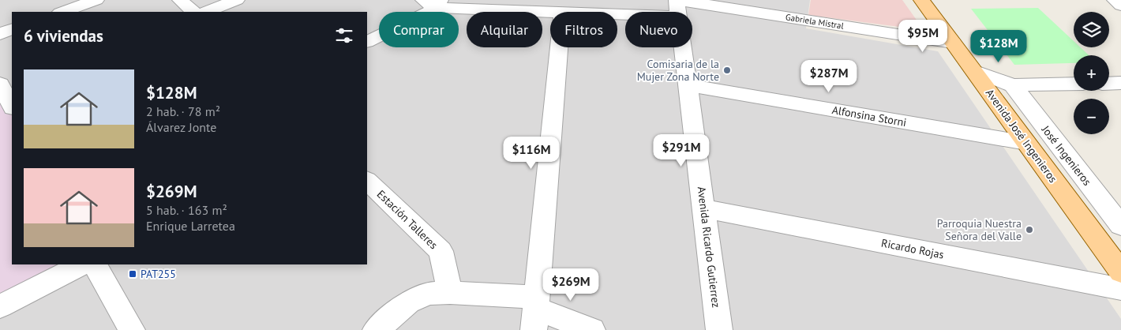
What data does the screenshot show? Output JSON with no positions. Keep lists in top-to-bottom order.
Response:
{
  "streets": {
    "main road": ["Avenida José Ingenieros"],
    "street": [
      "Gabriela Mistral",
      "Alfonsina Storni",
      "José Ingenieros",
      "Estación Talleres",
      "Avenida Ricardo Gutierrez",
      "Ricardo Rojas"
    ]
  },
  "crossings": [
    ["Gabriela Mistral", "Avenida José Ingenieros"],
    ["Gabriela Mistral", "Avenida Ricardo Gutierrez"],
    ["Alfonsina Storni", "Avenida José Ingenieros"],
    ["Alfonsina Storni", "Avenida Ricardo Gutierrez"],
    ["Avenida Ricardo Gutierrez", "Ricardo Rojas"]
  ],
  "places": {
    "other": ["Comisaria de la Mujer Zona Norte", "Parroquia Nuestra Señora del Valle"],
    "transit": ["PAT255"]
  },
  "page": {
    "map_buttons": ["+", "−"],
    "chip": [
      "Comprar",
      "Alquilar",
      "Filtros",
      "Nuevo"
    ],
    "heading": "6 viviendas",
    "price": [
      "$95M",
      "$128M",
      "$287M",
      "$291M",
      "$116M",
      "$269M"
    ],
    "list": [
      {
        "name": "$128M",
        "note": "2 hab. · 78 m² · Álvarez Jonte"
      },
      {
        "name": "$269M",
        "note": "5 hab. · 163 m² · Enrique Larretea"
      }
    ]
  }
}
